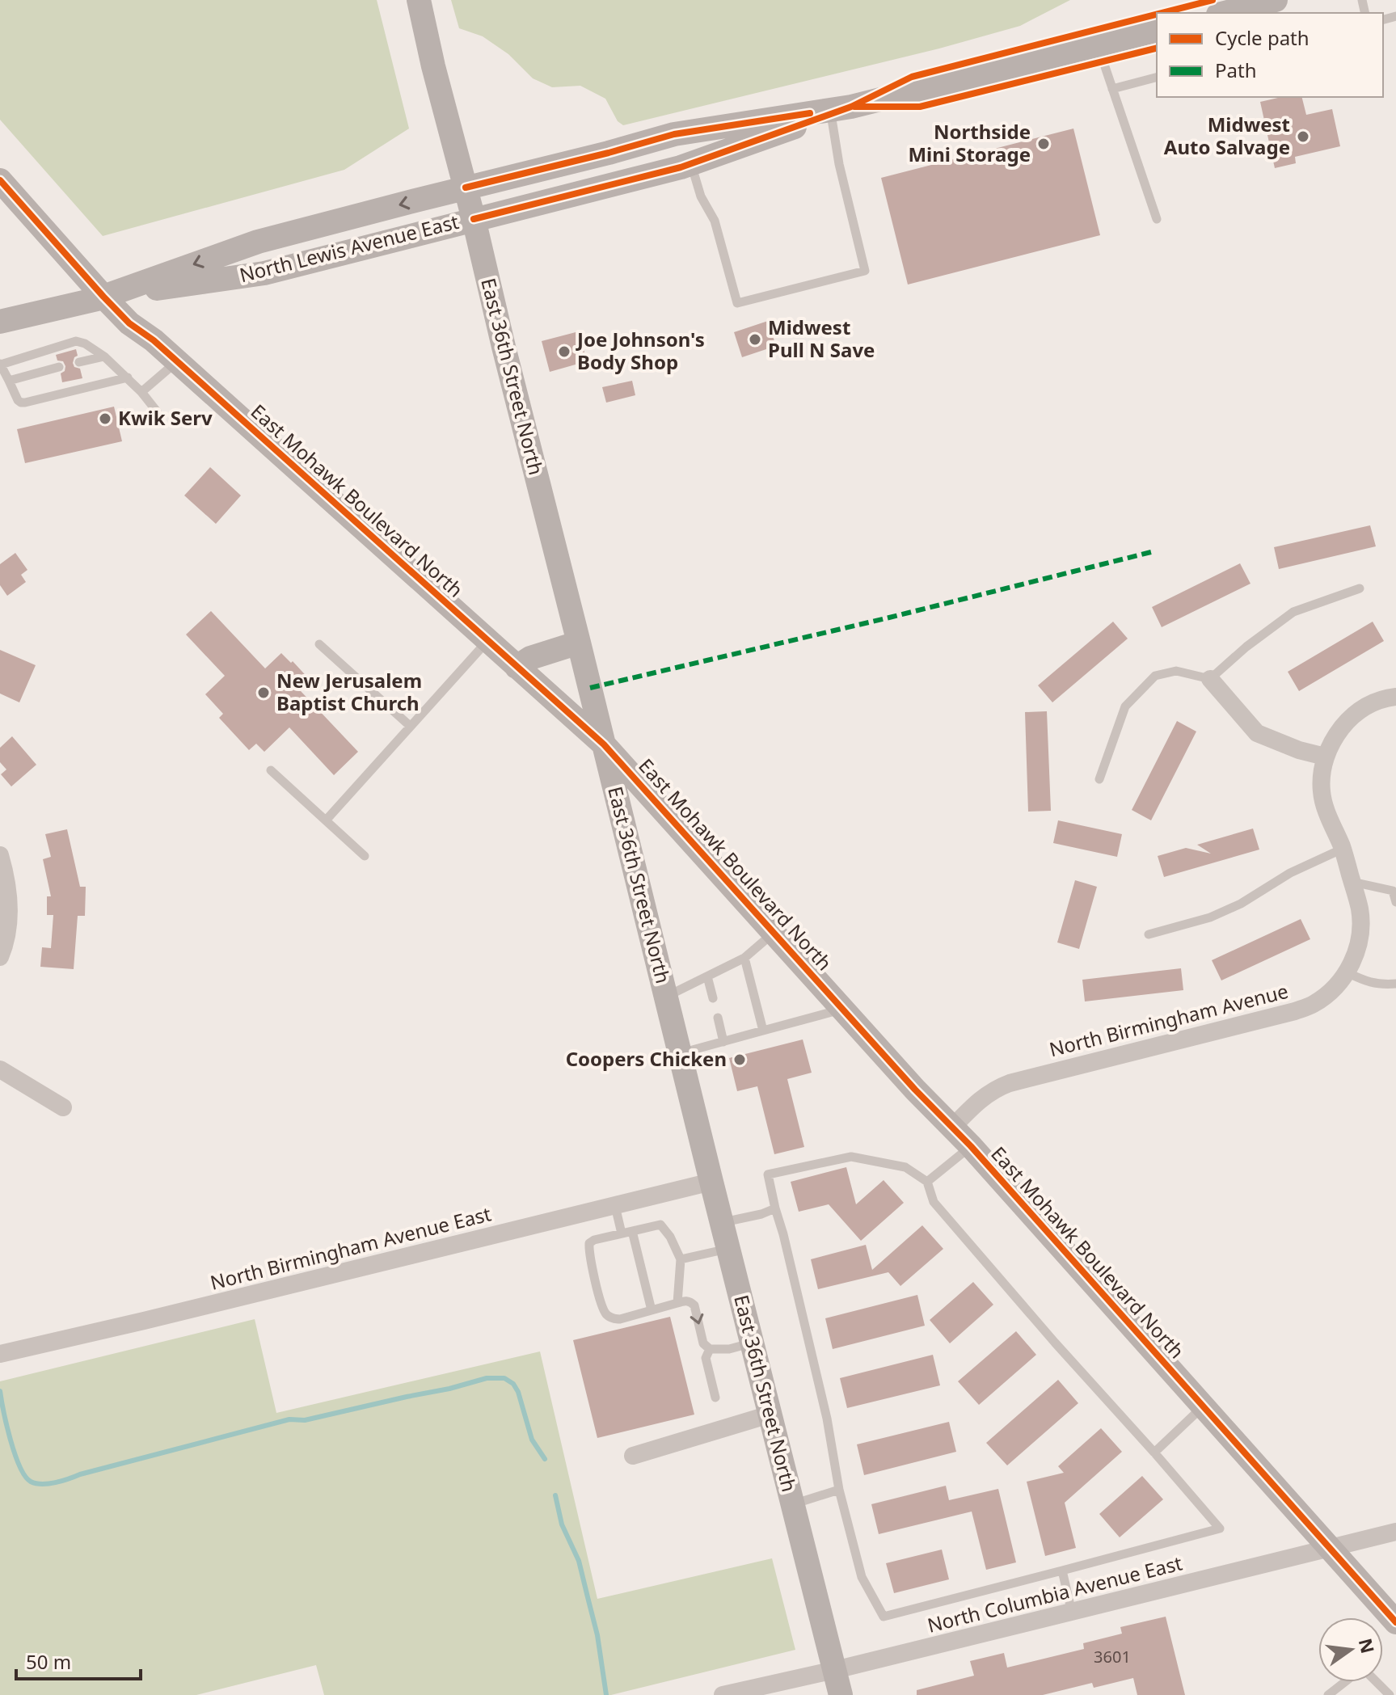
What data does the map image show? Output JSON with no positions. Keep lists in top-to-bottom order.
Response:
{
  "streets": {
    "main road": ["North Lewis Avenue East", "East 36th Street North", "East Mohawk Boulevard North"],
    "street": ["North Birmingham Avenue", "North Birmingham Avenue East", "North Columbia Avenue East"]
  },
  "crossings": [
    ["North Lewis Avenue East", "East 36th Street North"],
    ["North Lewis Avenue East", "East Mohawk Boulevard North"],
    ["East 36th Street North", "East Mohawk Boulevard North"],
    ["East 36th Street North", "North Birmingham Avenue East"],
    ["East 36th Street North", "North Columbia Avenue East"],
    ["East Mohawk Boulevard North", "North Birmingham Avenue"],
    ["East Mohawk Boulevard North", "North Columbia Avenue East"]
  ],
  "places": [
    "Midwest Auto Salvage",
    "Northside Mini Storage",
    "Midwest Pull N Save",
    "Joe Johnson's Body Shop",
    "Kwik Serv",
    "New Jerusalem Baptist Church",
    "Coopers Chicken"
  ],
  "house_numbers": ["3601"],
  "legend": ["Cycle path", "Path"],
  "scale_bar": "50 m",
  "north": "right"
}
